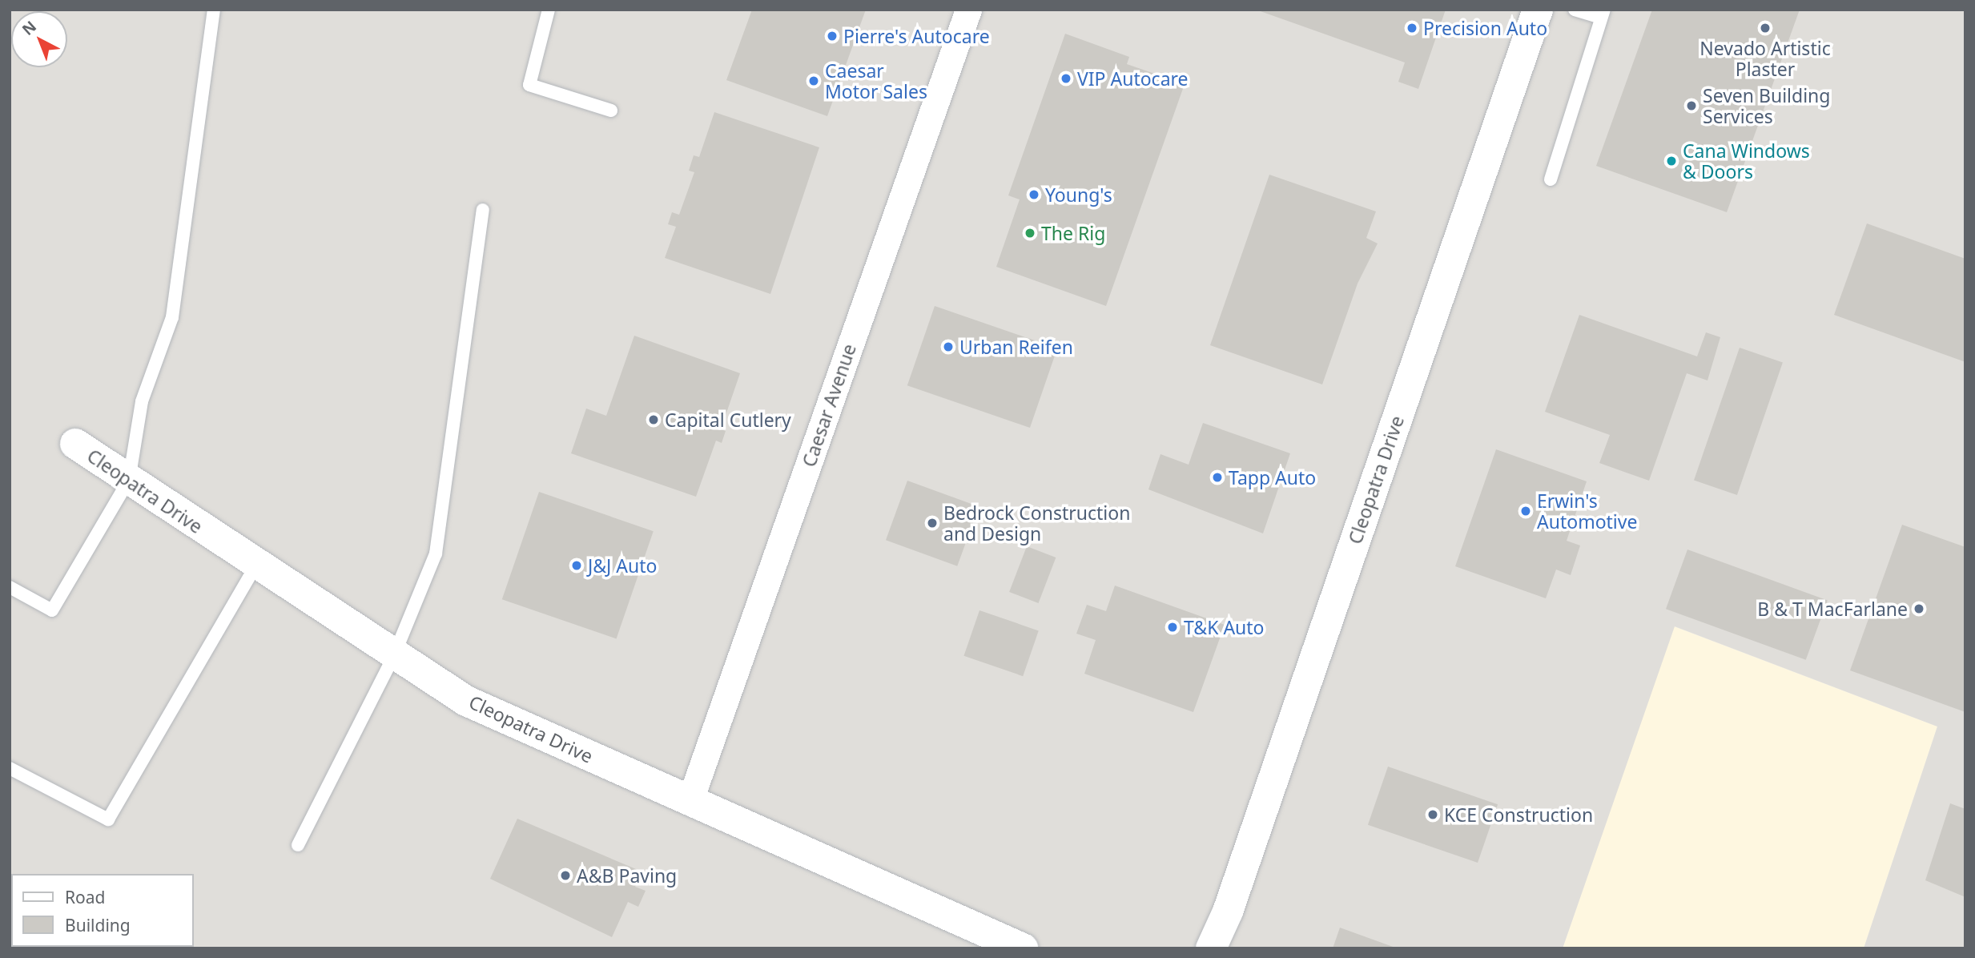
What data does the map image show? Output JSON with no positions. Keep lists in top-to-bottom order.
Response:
{
  "streets": {
    "street": ["Caesar Avenue", "Cleopatra Drive"]
  },
  "crossings": [
    ["Caesar Avenue", "Cleopatra Drive"]
  ],
  "places": [
    "Precision Auto",
    "Nevado Artistic Plaster",
    "Pierre's Autocare",
    "VIP Autocare",
    "Caesar Motor Sales",
    "Seven Building Services",
    "Cana Windows & Doors",
    "Young's",
    "The Rig",
    "Urban Reifen",
    "Capital Cutlery",
    "Tapp Auto",
    "Erwin's Automotive",
    "Bedrock Construction and Design",
    "J&J Auto",
    "B & T MacFarlane",
    "T&K Auto",
    "KCE Construction",
    "A&B Paving"
  ],
  "legend": ["Road", "Building"],
  "north": "top left"
}
